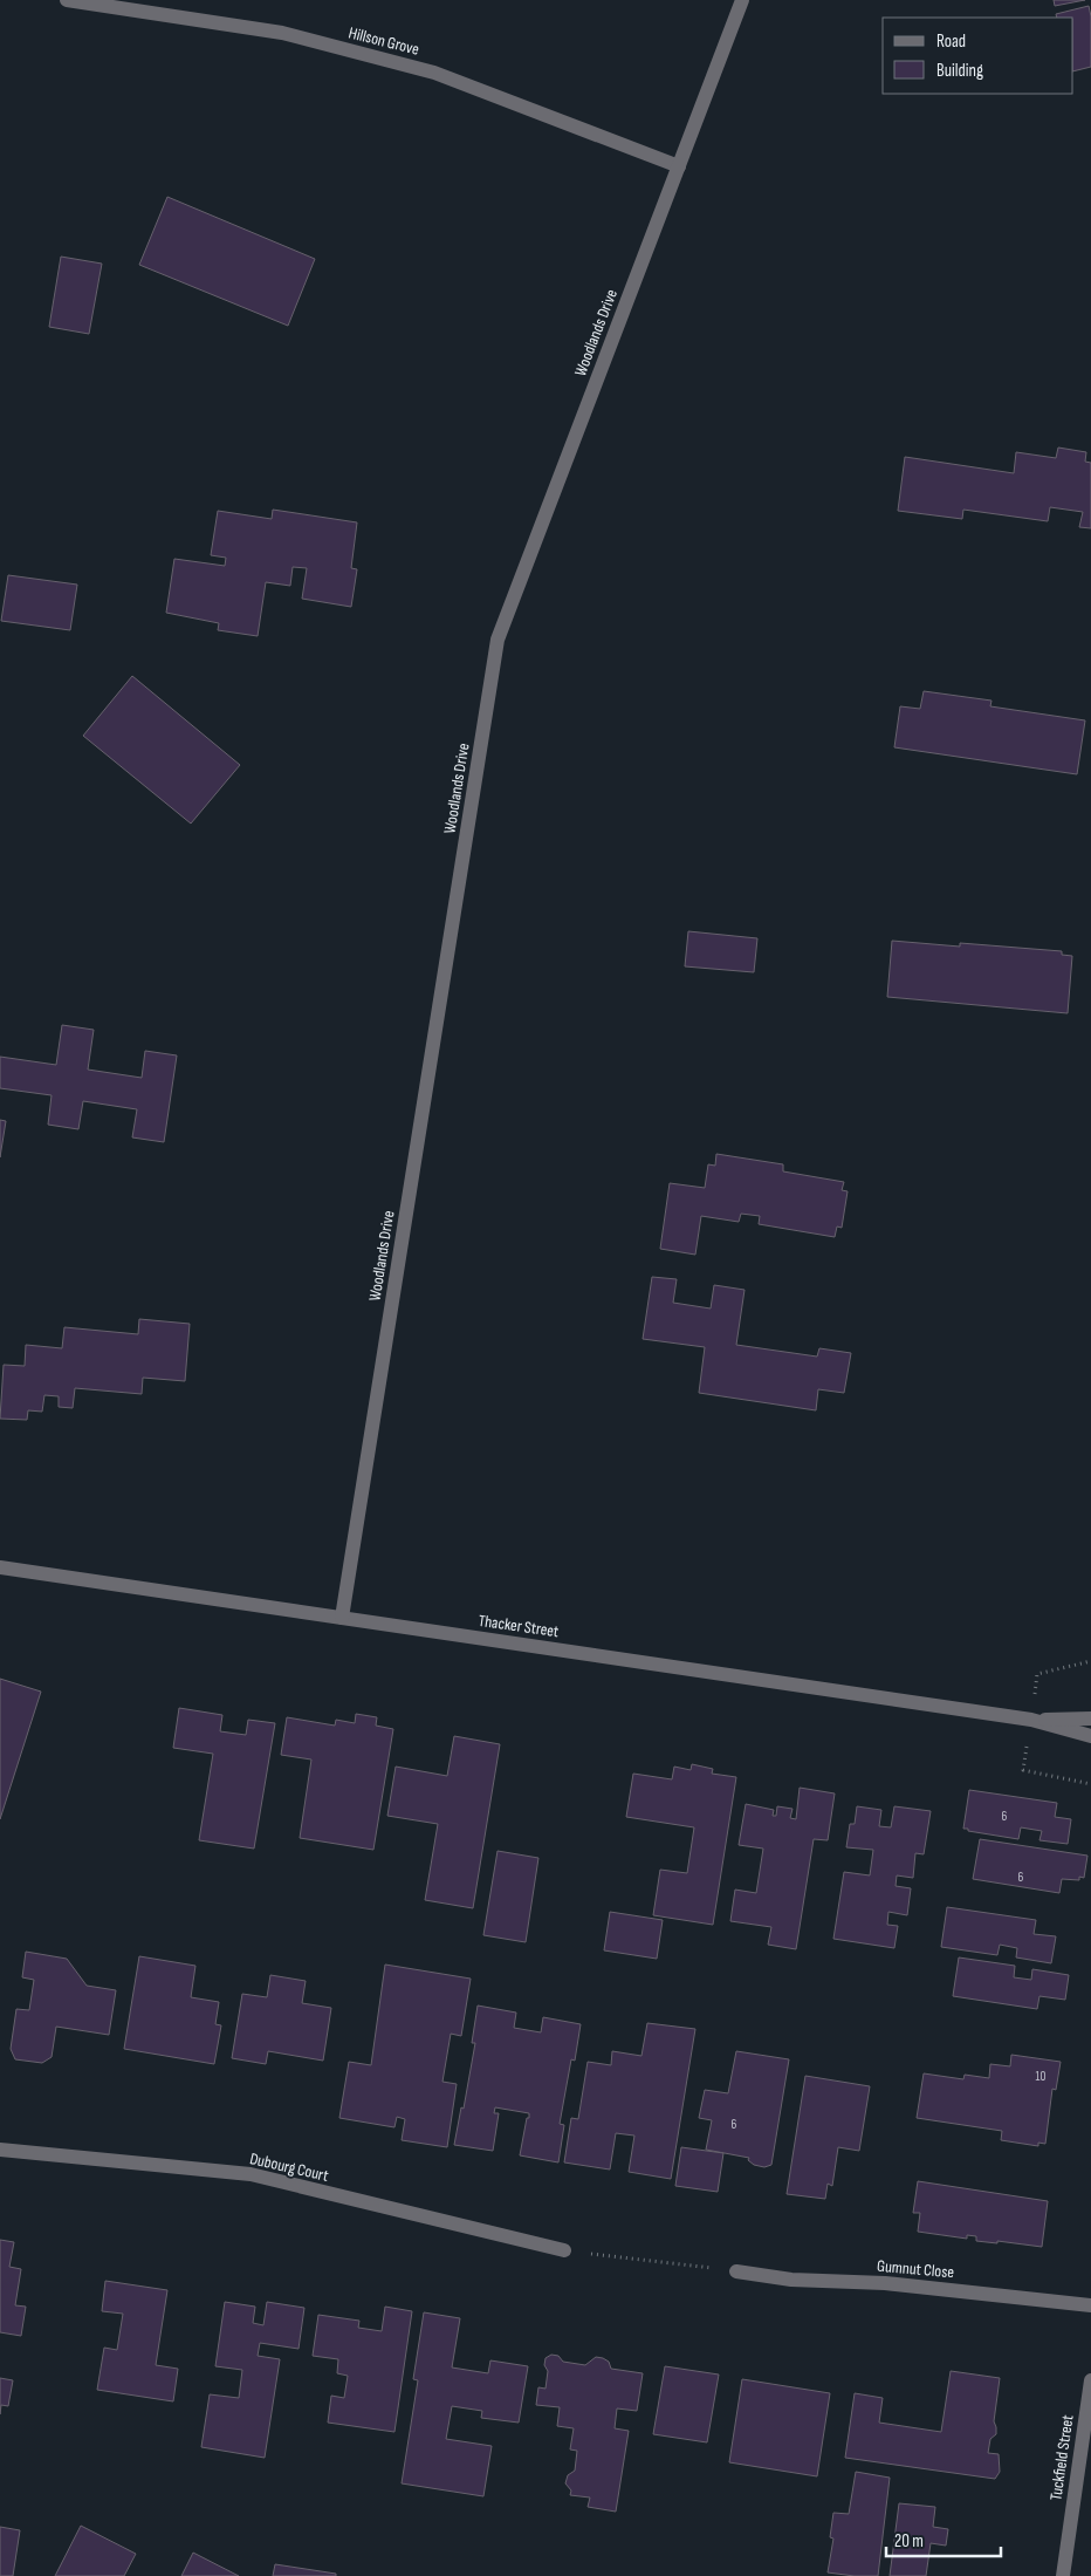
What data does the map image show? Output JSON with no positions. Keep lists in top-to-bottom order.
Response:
{
  "streets": {
    "street": [
      "Hillson Grove",
      "Woodlands Drive",
      "Thacker Street",
      "Dubourg Court",
      "Gumnut Close",
      "Tuckfield Street"
    ]
  },
  "crossings": [
    ["Hillson Grove", "Woodlands Drive"],
    ["Woodlands Drive", "Thacker Street"]
  ],
  "house_numbers": [
    "6",
    "6",
    "10",
    "6"
  ],
  "legend": ["Road", "Building"],
  "scale_bar": "20 m"
}
